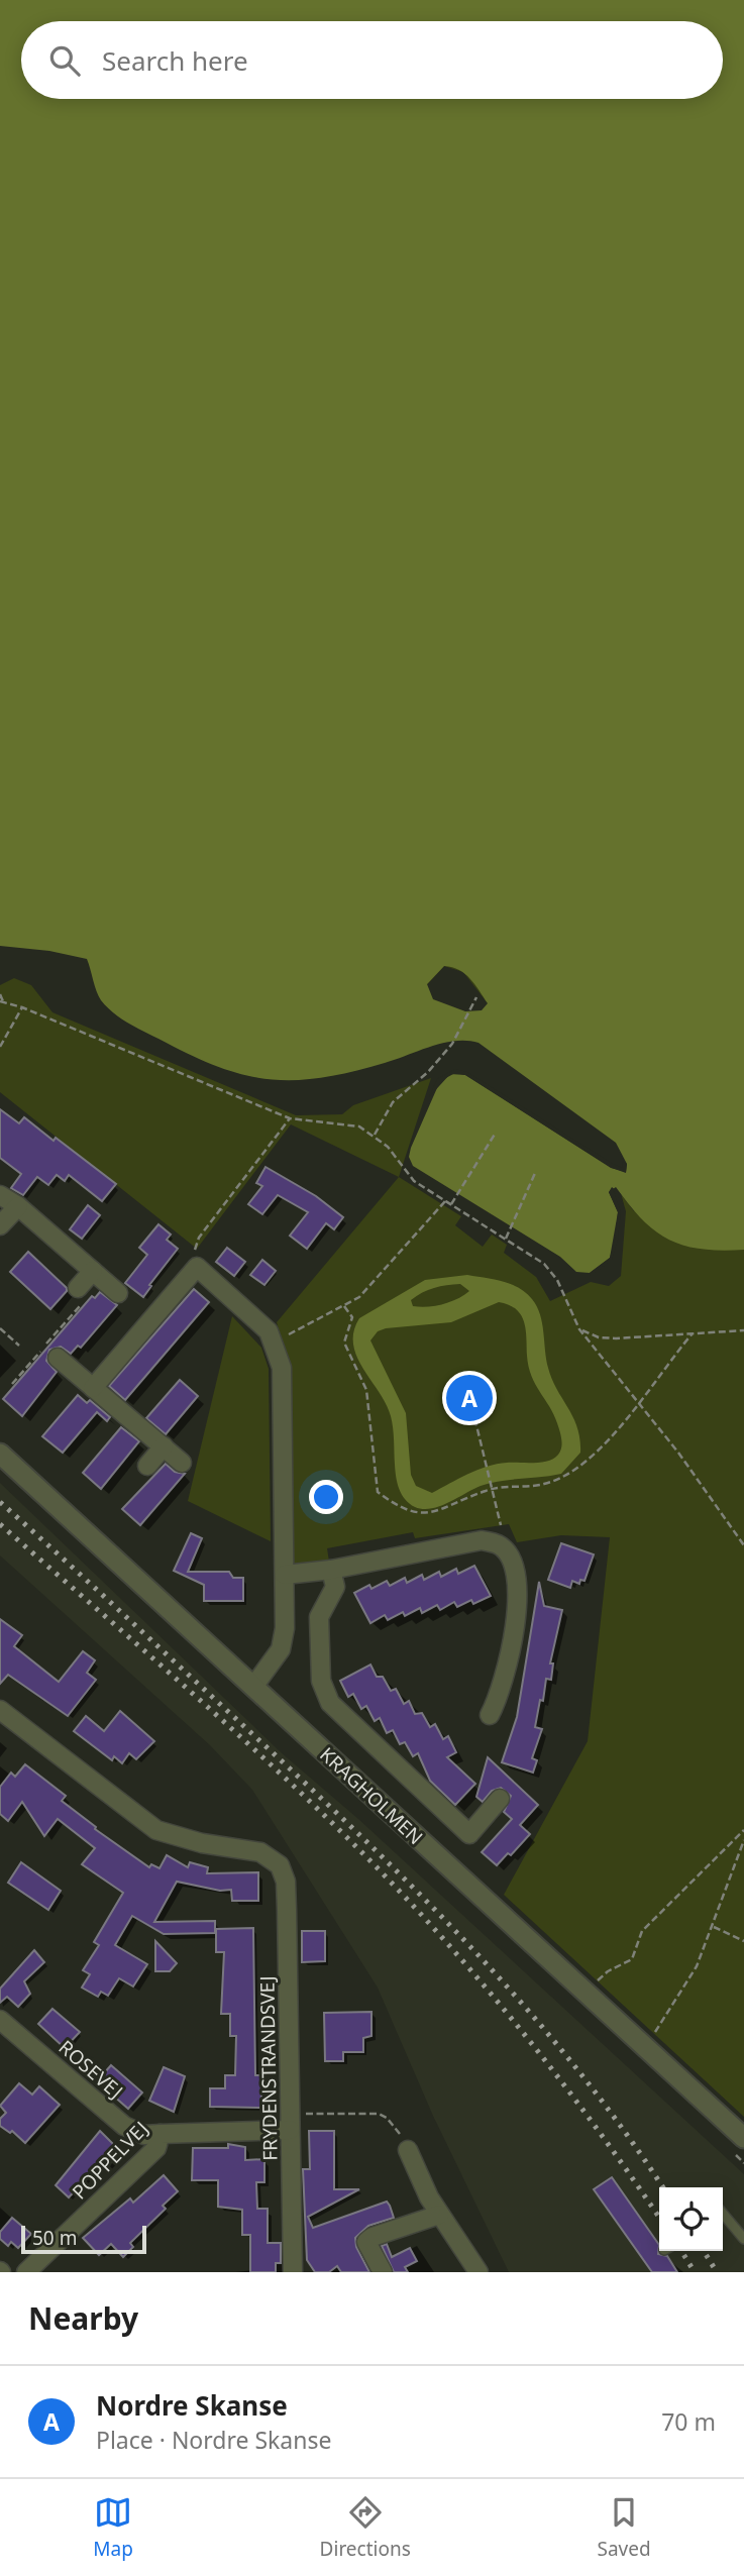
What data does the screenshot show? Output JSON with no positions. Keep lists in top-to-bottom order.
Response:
{
  "streets": {
    "street": [
      "KRAGHOLMEN",
      "FRYDENSTRANDSVEJ",
      "ROSEVEJ",
      "POPPELVEJ"
    ]
  },
  "crossings": [
    ["FRYDENSTRANDSVEJ", "POPPELVEJ"],
    ["ROSEVEJ", "POPPELVEJ"]
  ],
  "scale_bar": "50 m",
  "page": {
    "search": "Search here",
    "pins": "A",
    "scale": "50 m",
    "heading": "Nearby",
    "list": [
      {
        "mark": "A",
        "name": "Nordre Skanse",
        "note": "Place · Nordre Skanse",
        "value": "70 m"
      }
    ],
    "nav": ["Map", "Directions", "Saved"]
  }
}
